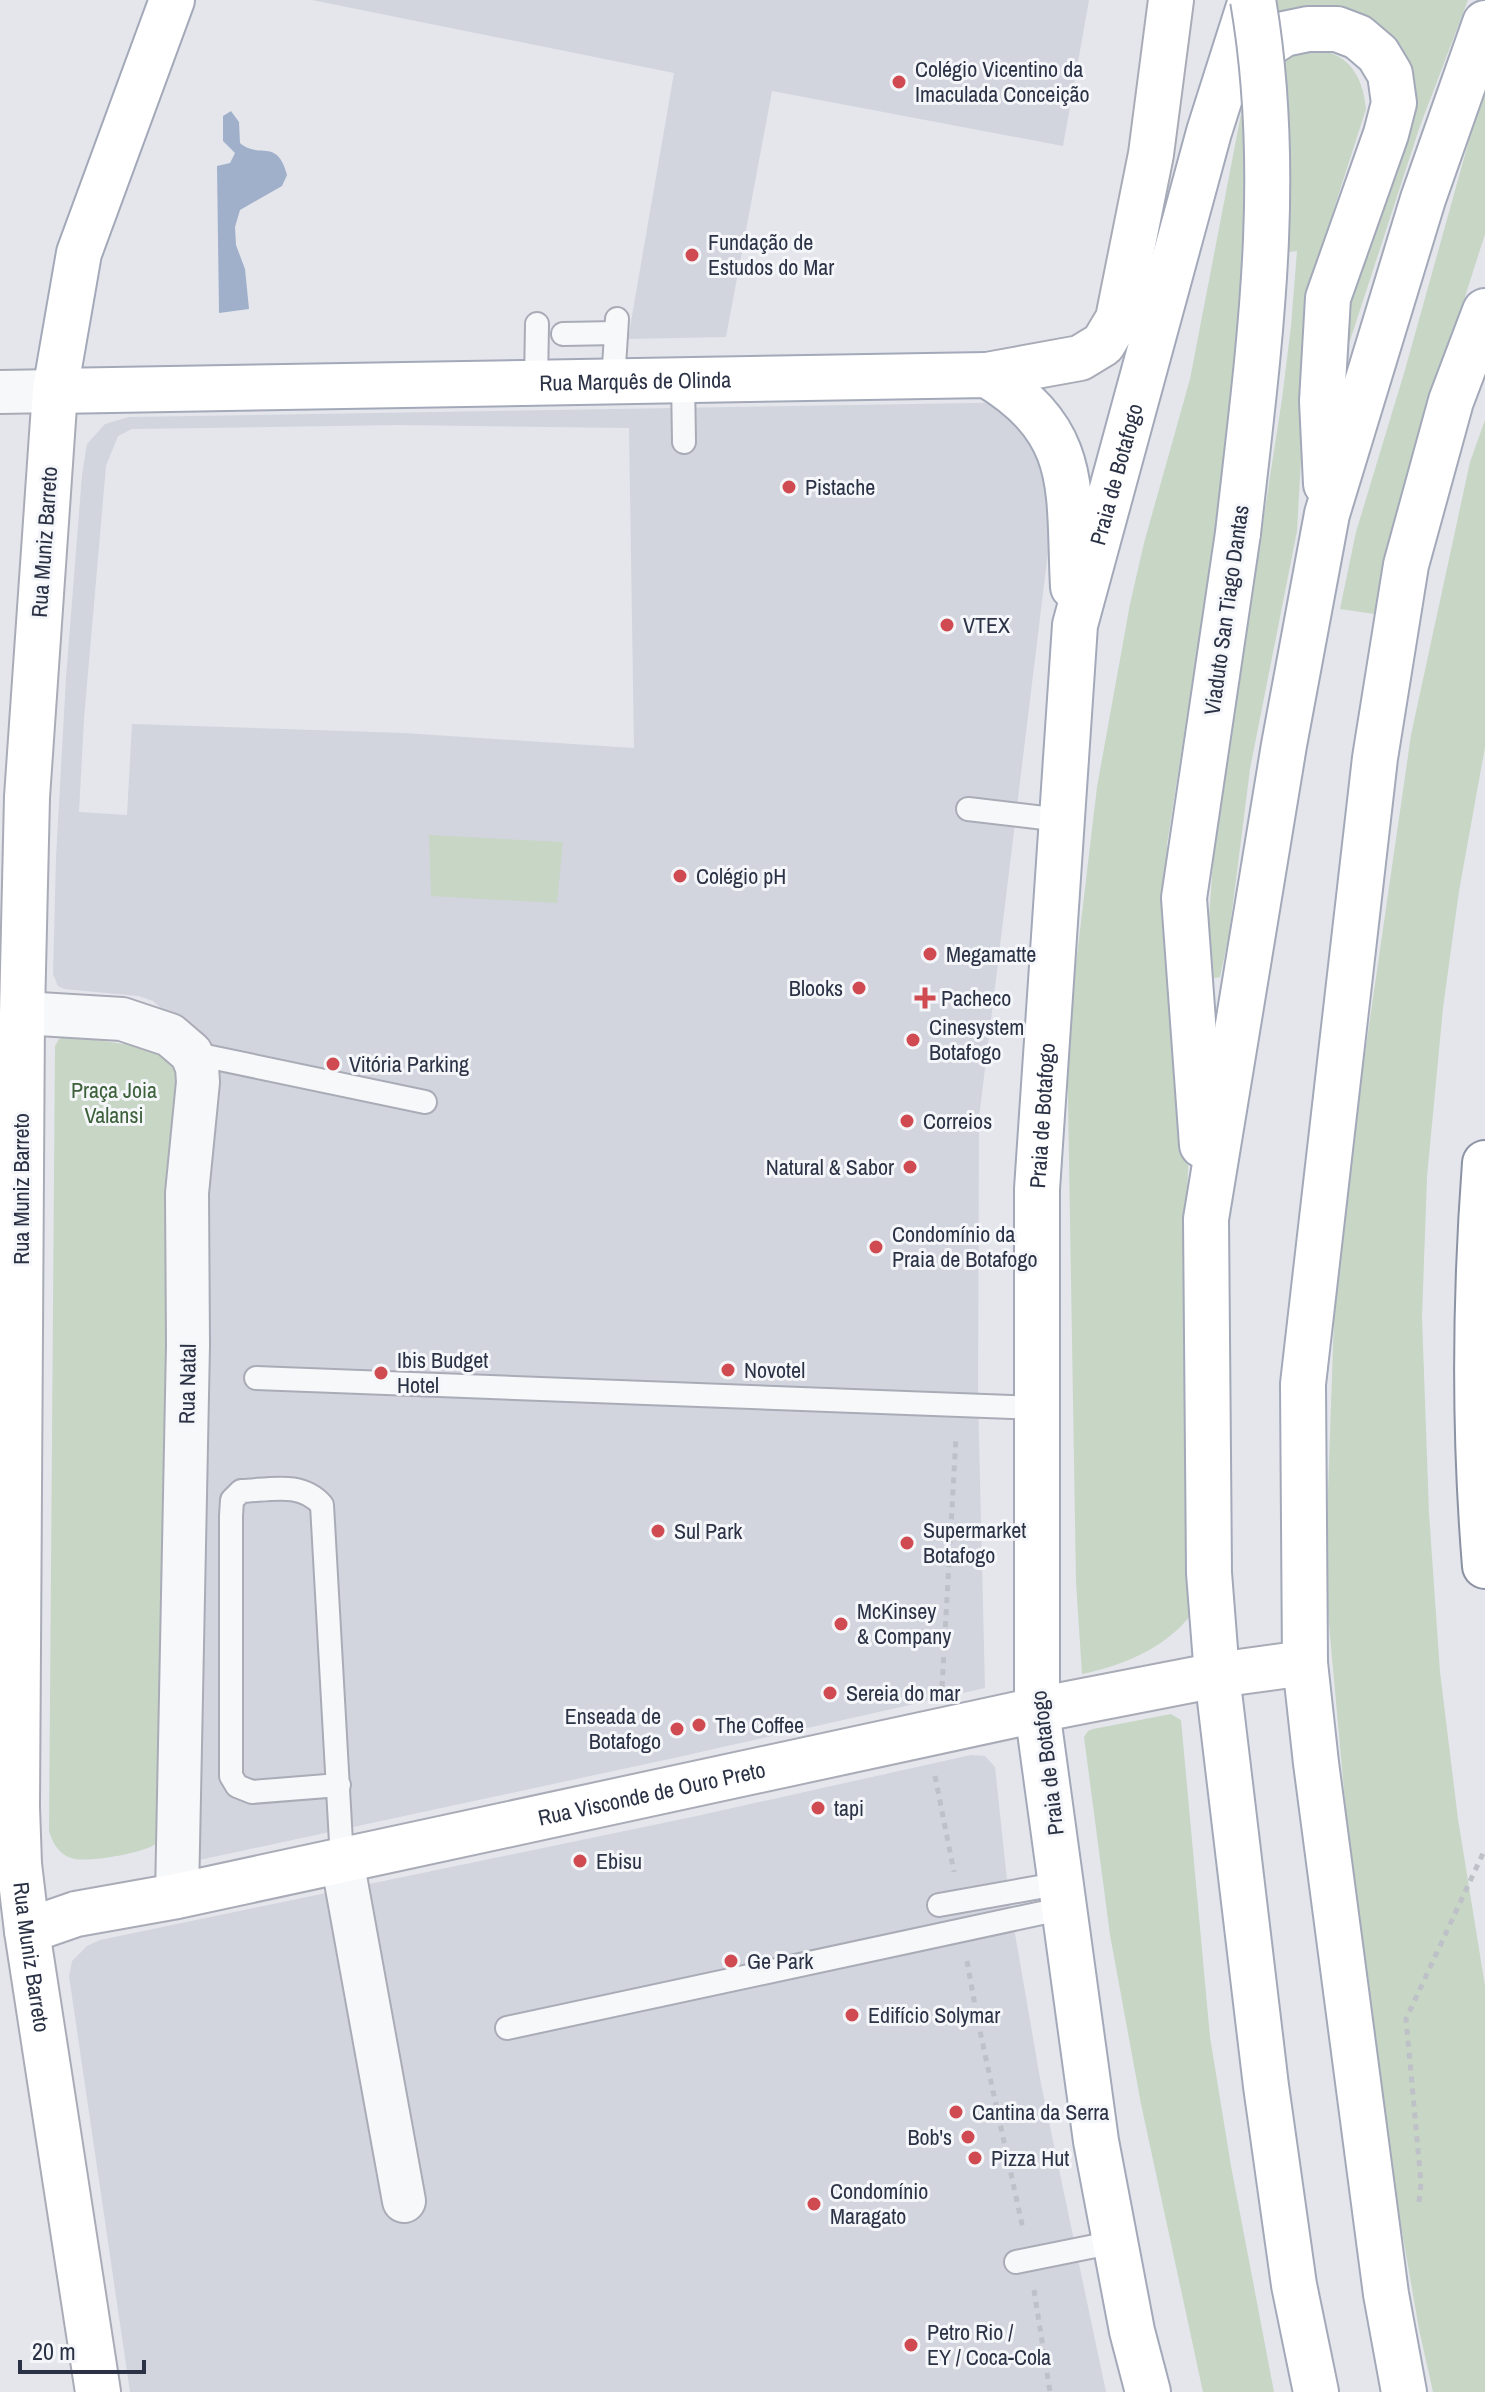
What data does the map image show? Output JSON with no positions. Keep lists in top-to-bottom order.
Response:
{
  "streets": {
    "main road": [
      "Rua Marquês de Olinda",
      "Praia de Botafogo",
      "Rua Muniz Barreto",
      "Viaduto San Tiago Dantas",
      "Rua Visconde de Ouro Preto"
    ],
    "street": ["Rua Natal"]
  },
  "crossings": [
    ["Rua Marquês de Olinda", "Rua Muniz Barreto"],
    ["Praia de Botafogo", "Viaduto San Tiago Dantas"],
    ["Praia de Botafogo", "Rua Visconde de Ouro Preto"],
    ["Rua Muniz Barreto", "Rua Visconde de Ouro Preto"],
    ["Rua Natal", "Rua Visconde de Ouro Preto"]
  ],
  "parks": ["Praça Joia Valansi"],
  "places": {
    "other": [
      "Colégio Vicentino da Imaculada Conceição",
      "Fundação de Estudos do Mar",
      "Pistache",
      "VTEX",
      "Colégio pH",
      "Megamatte",
      "Blooks",
      "Cinesystem Botafogo",
      "Vitória Parking",
      "Correios",
      "Natural & Sabor",
      "Condomínio da Praia de Botafogo",
      "Novotel",
      "Ibis Budget Hotel",
      "Sul Park",
      "Supermarket Botafogo",
      "McKinsey & Company",
      "Sereia do mar",
      "The Coffee",
      "Enseada de Botafogo",
      "tapi",
      "Ebisu",
      "Ge Park",
      "Edifício Solymar",
      "Cantina da Serra",
      "Bob's",
      "Pizza Hut",
      "Condomínio Maragato",
      "Petro Rio / EY / Coca-Cola"
    ],
    "health": ["Pacheco"]
  },
  "scale_bar": "20 m"
}
